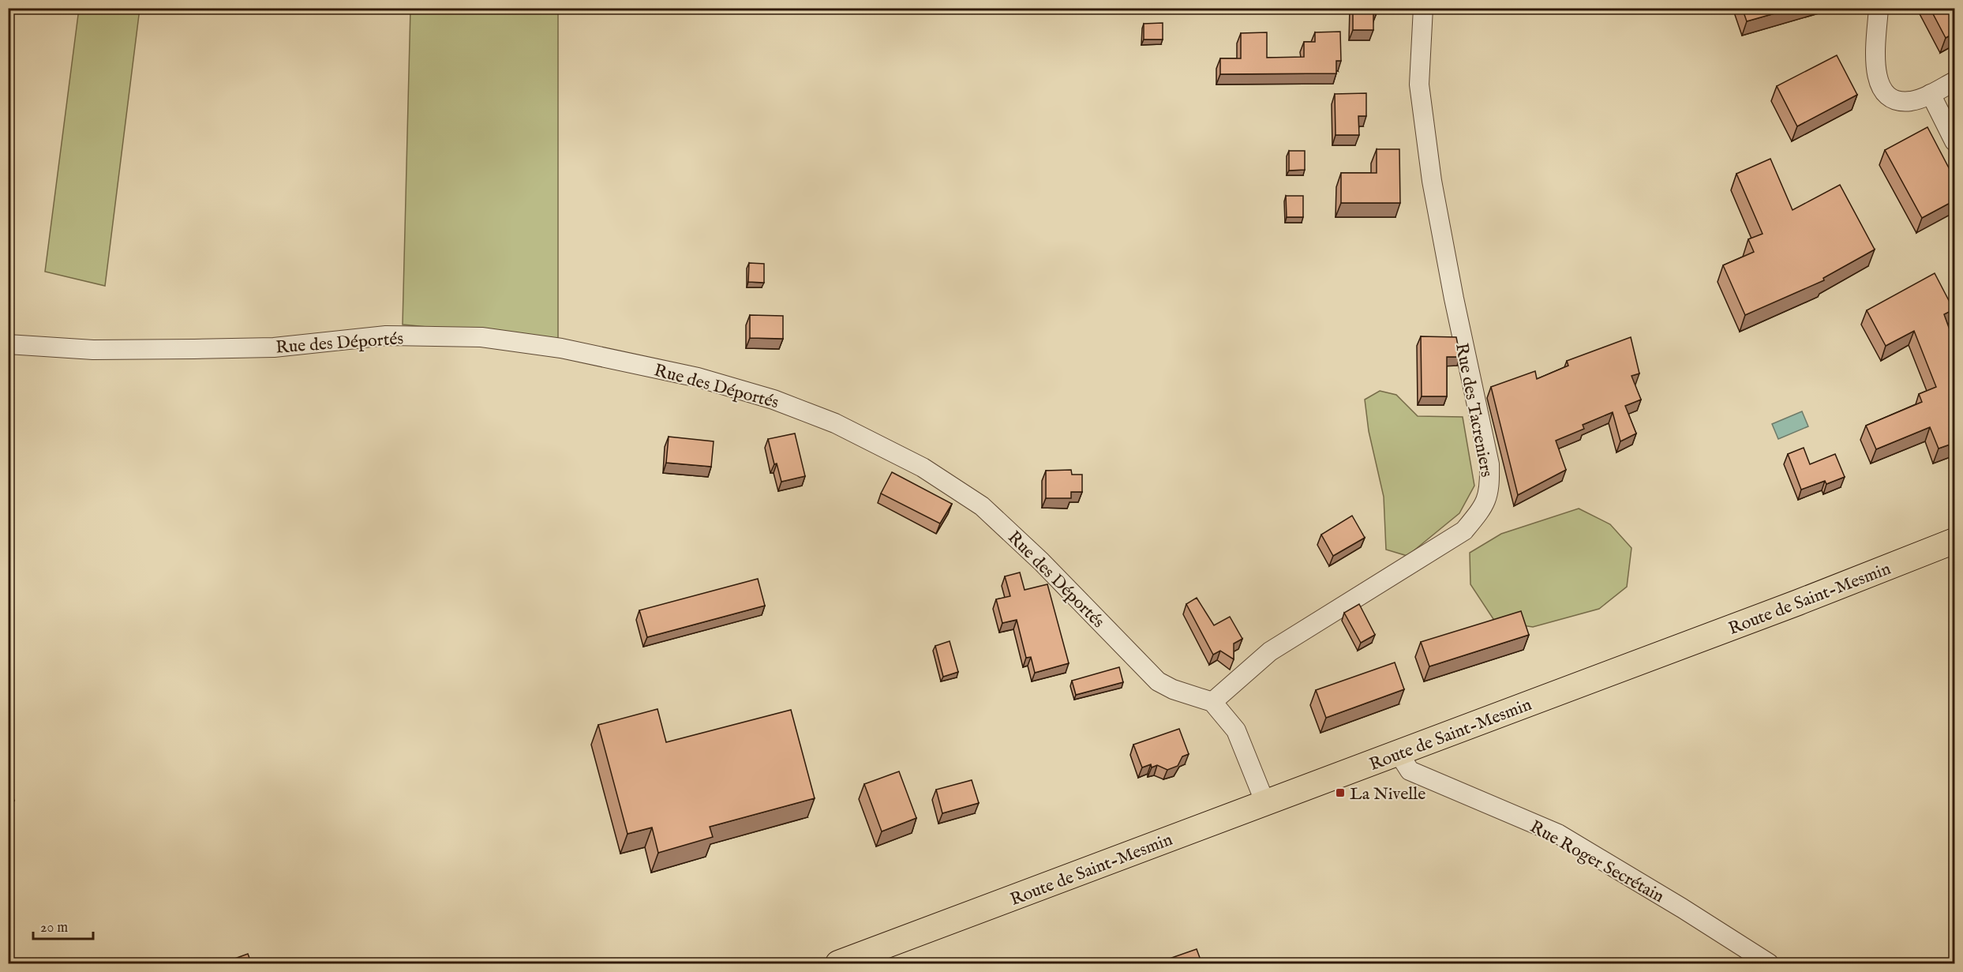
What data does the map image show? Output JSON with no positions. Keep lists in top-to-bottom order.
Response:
{
  "streets": {
    "main road": ["Route de Saint-Mesmin"],
    "street": ["Rue des Déportés", "Rue des Tacreniers", "Rue Roger Secrétain"]
  },
  "crossings": [
    ["Rue des Déportés", "Rue des Tacreniers"],
    ["Route de Saint-Mesmin", "Rue Roger Secrétain"]
  ],
  "places": {
    "transit": ["La Nivelle"]
  },
  "scale_bar": "20 m"
}
